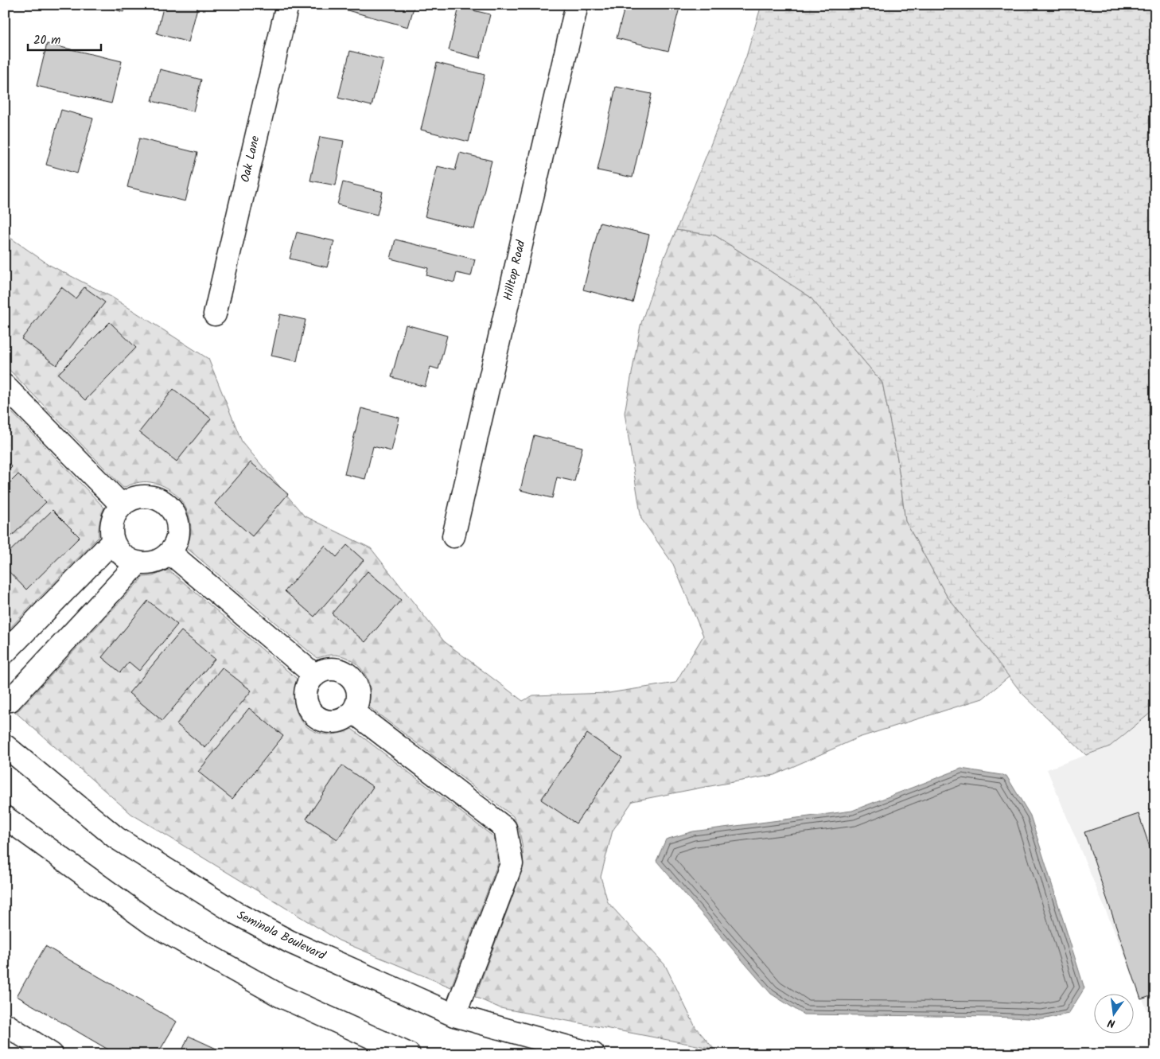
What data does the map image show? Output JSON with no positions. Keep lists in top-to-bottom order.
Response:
{
  "streets": {
    "street": ["Oak Lane", "Hilltop Road", "Seminola Boulevard"]
  },
  "scale_bar": "20 m",
  "north": "bottom"
}
